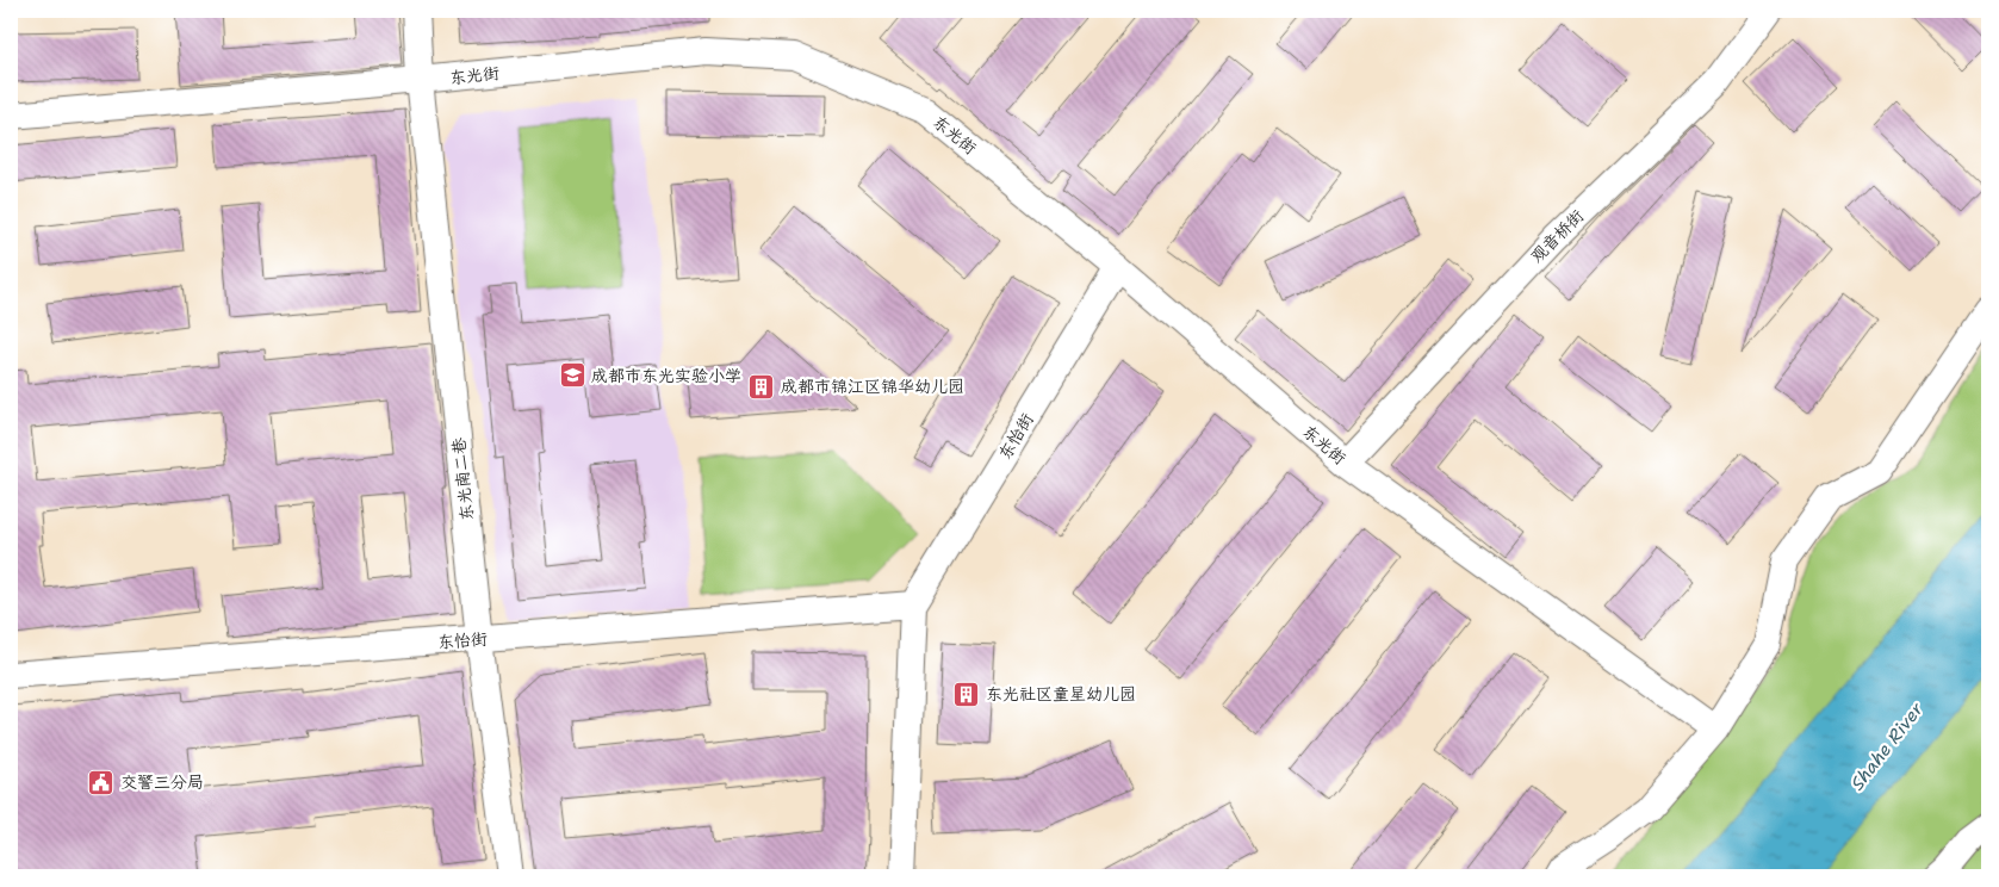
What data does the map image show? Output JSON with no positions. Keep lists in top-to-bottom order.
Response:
{
  "streets": {
    "street": [
      "东光街",
      "观音桥街",
      "东怡街",
      "东光南二巷"
    ]
  },
  "crossings": [
    ["东光街", "观音桥街"],
    ["东光街", "东怡街"],
    ["东光街", "东光南二巷"],
    ["东怡街", "东光南二巷"]
  ],
  "water": ["Shahe River"],
  "places": {
    "school or university": ["成都市东光实验小学"],
    "building": ["成都市锦江区锦华幼儿园", "东光社区童星幼儿园"],
    "public building": ["交警三分局"]
  }
}
